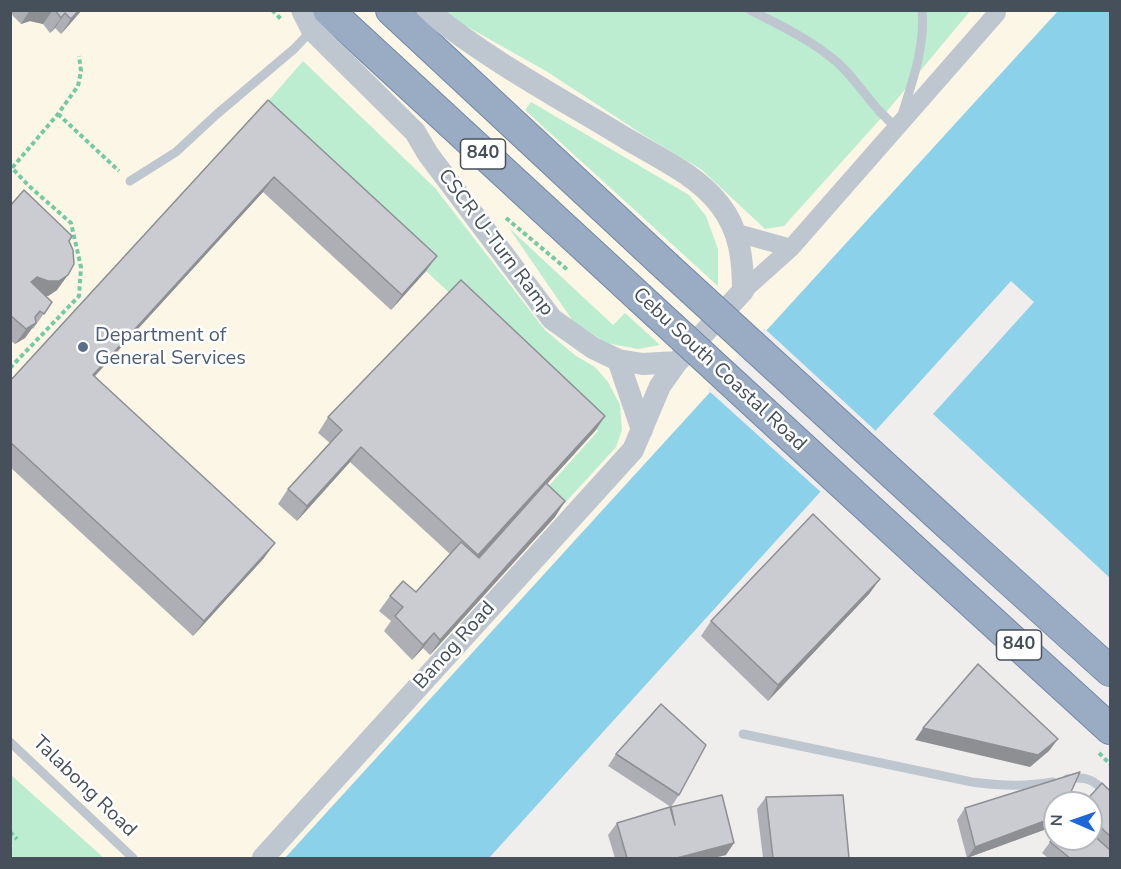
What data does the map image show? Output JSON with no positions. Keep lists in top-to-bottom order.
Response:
{
  "streets": {
    "highway": ["840", "Cebu South Coastal Road"],
    "street": ["CSCR U-Turn Ramp", "Banog Road"],
    "lane": ["Talabong Road"]
  },
  "crossings": [
    ["CSCR U-Turn Ramp", "Cebu South Coastal Road"],
    ["CSCR U-Turn Ramp", "Banog Road"]
  ],
  "places": ["Department of General Services"],
  "north": "left"
}
